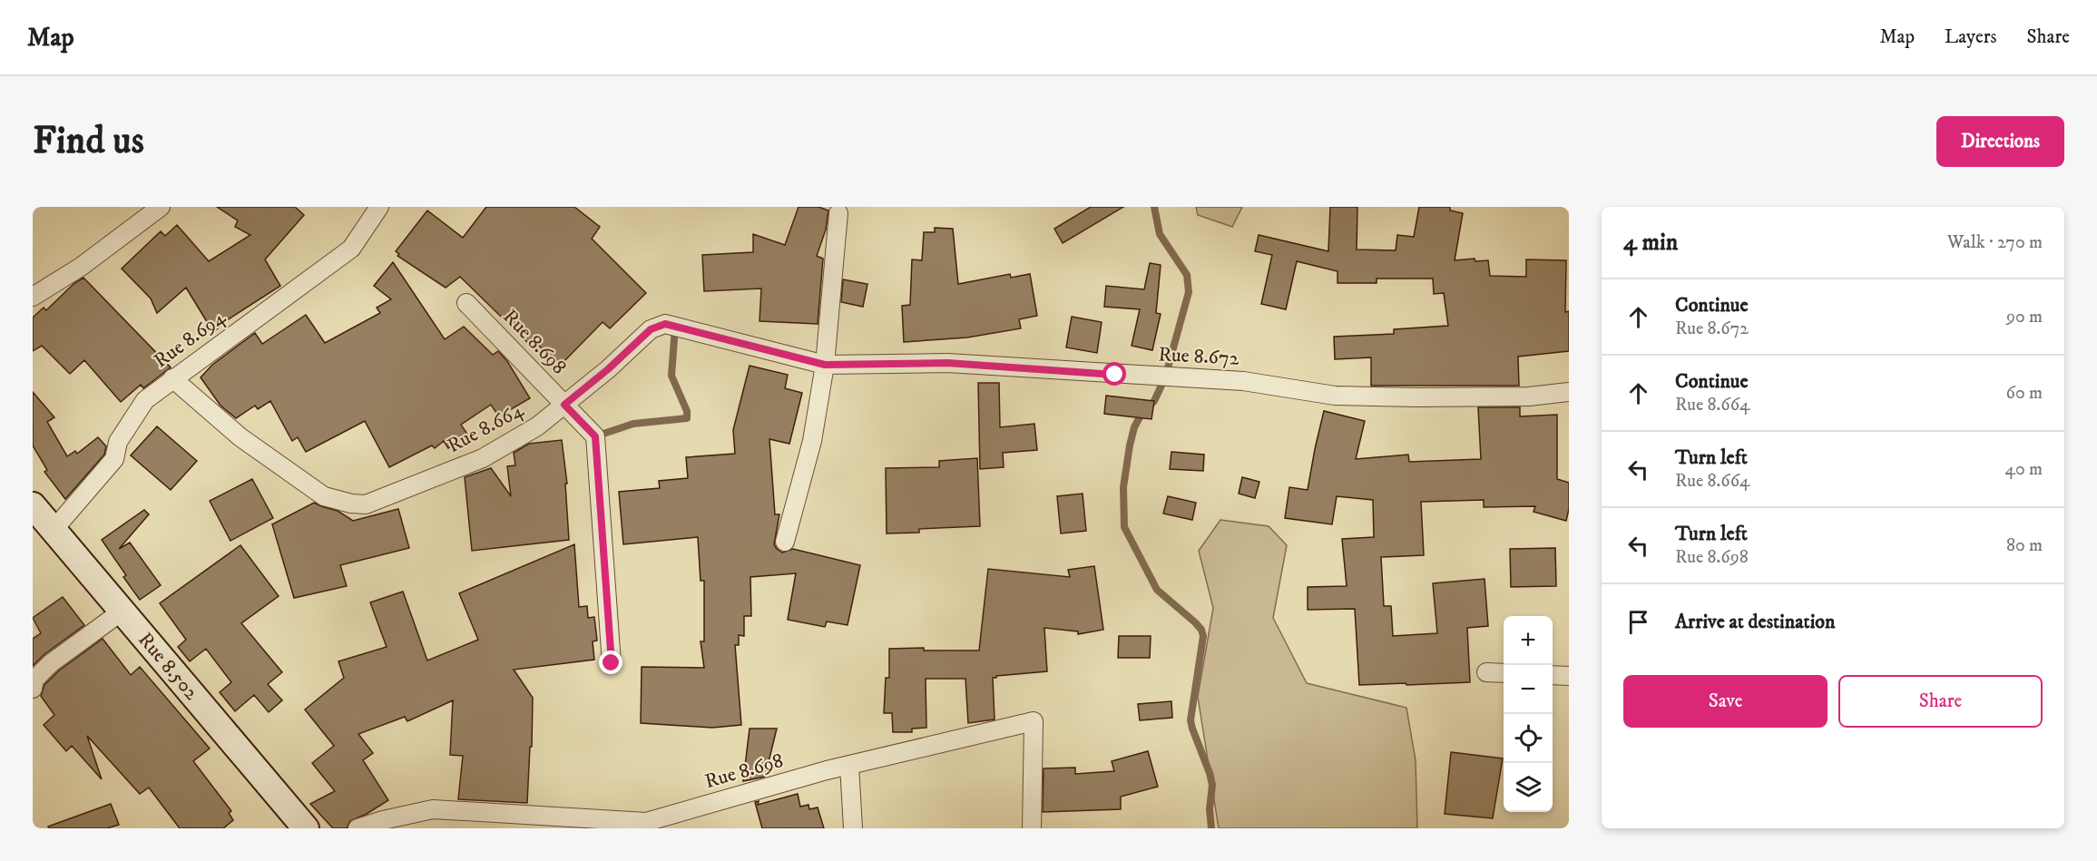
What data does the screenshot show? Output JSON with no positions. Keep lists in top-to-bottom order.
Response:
{
  "streets": {
    "main road": ["Rue 8.502"],
    "street": [
      "Rue 8.694",
      "Rue 8.698",
      "Rue 8.672",
      "Rue 8.664"
    ]
  },
  "crossings": [
    ["Rue 8.694", "Rue 8.664"],
    ["Rue 8.694", "Rue 8.502"],
    ["Rue 8.698", "Rue 8.664"],
    ["Rue 8.672", "Rue 8.664"]
  ],
  "page": {
    "header": "Map",
    "nav": ["Map", "Layers", "Share"],
    "buttons": [
      "Directions",
      ["Save", "Share"]
    ],
    "title": "Find us",
    "heading": ["4 min", "Walk · 270 m"],
    "list": [
      ["Continue", "Rue 8.672", "90 m"],
      ["Continue", "Rue 8.664", "60 m"],
      ["Turn left", "Rue 8.664", "40 m"],
      ["Turn left", "Rue 8.698", "80 m"],
      "Arrive at destination"
    ],
    "map_buttons": ["+", "−"]
  }
}
